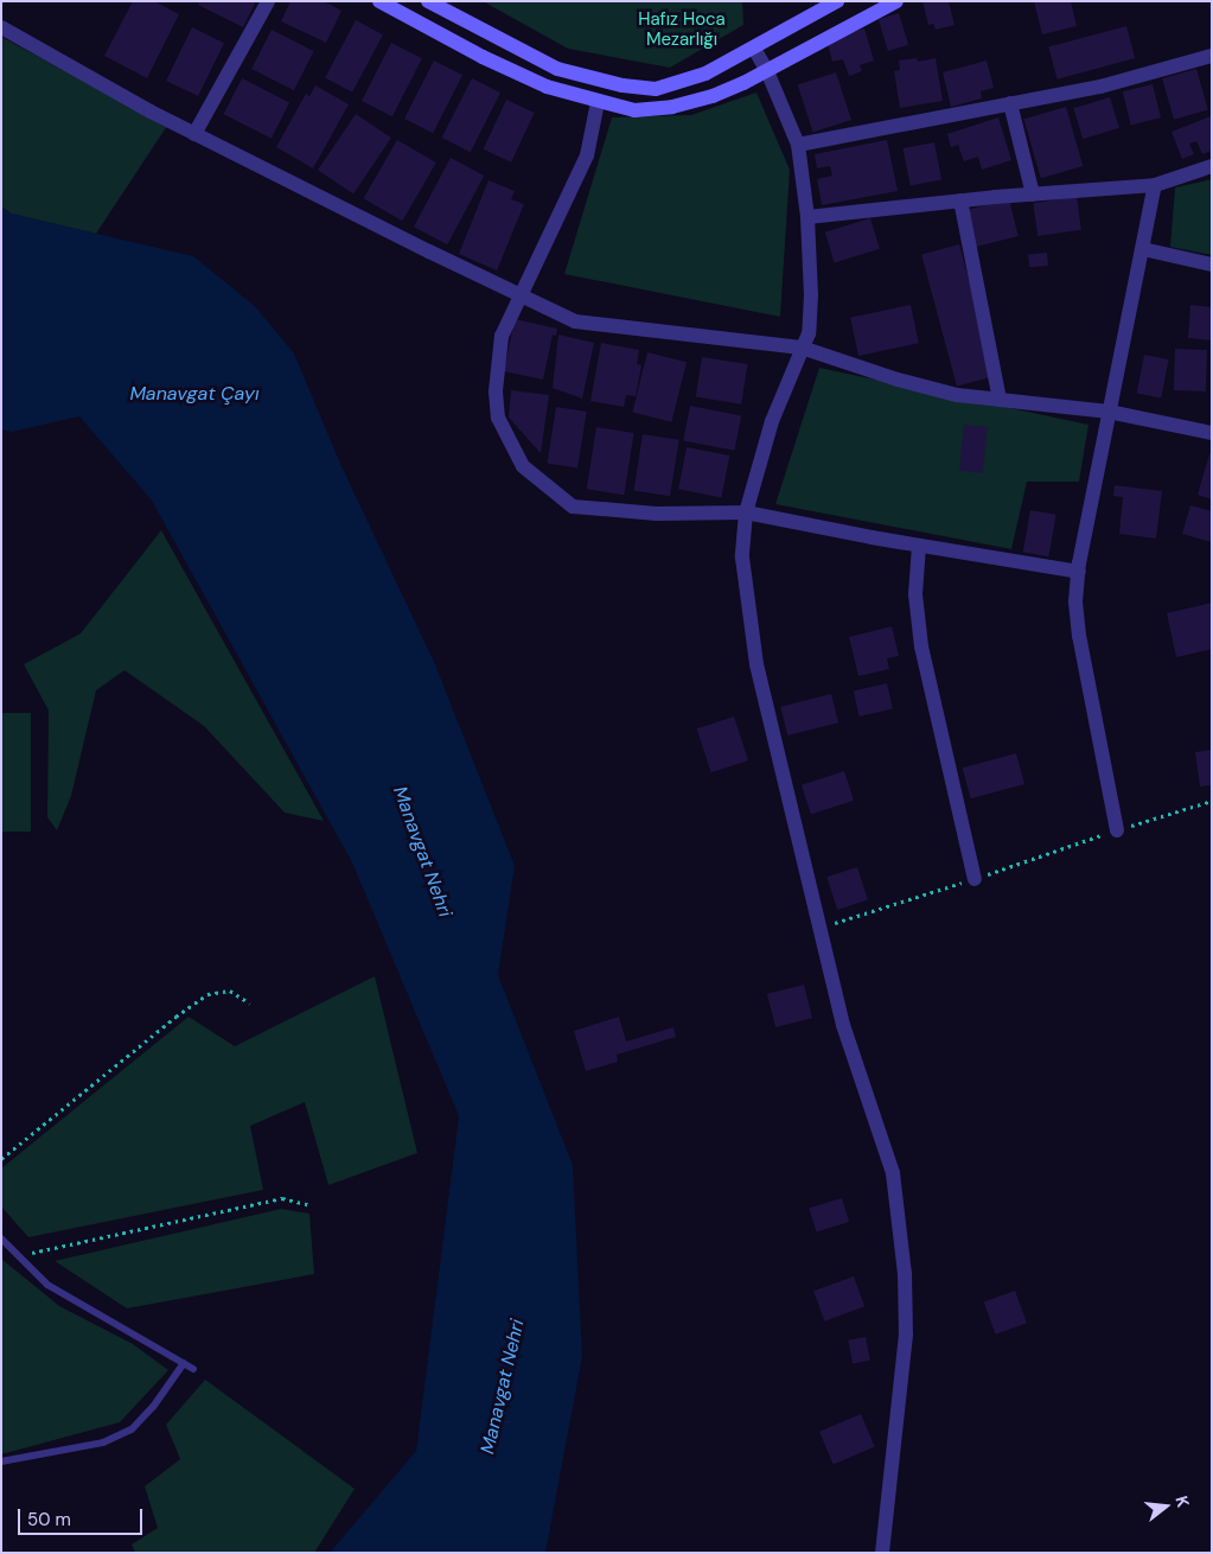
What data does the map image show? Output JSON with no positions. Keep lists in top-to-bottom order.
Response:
{
  "water": ["Manavgat Çayı", "Manavgat Nehri"],
  "parks": ["Hafız Hoca Mezarlığı"],
  "scale_bar": "50 m",
  "north": "right"
}
